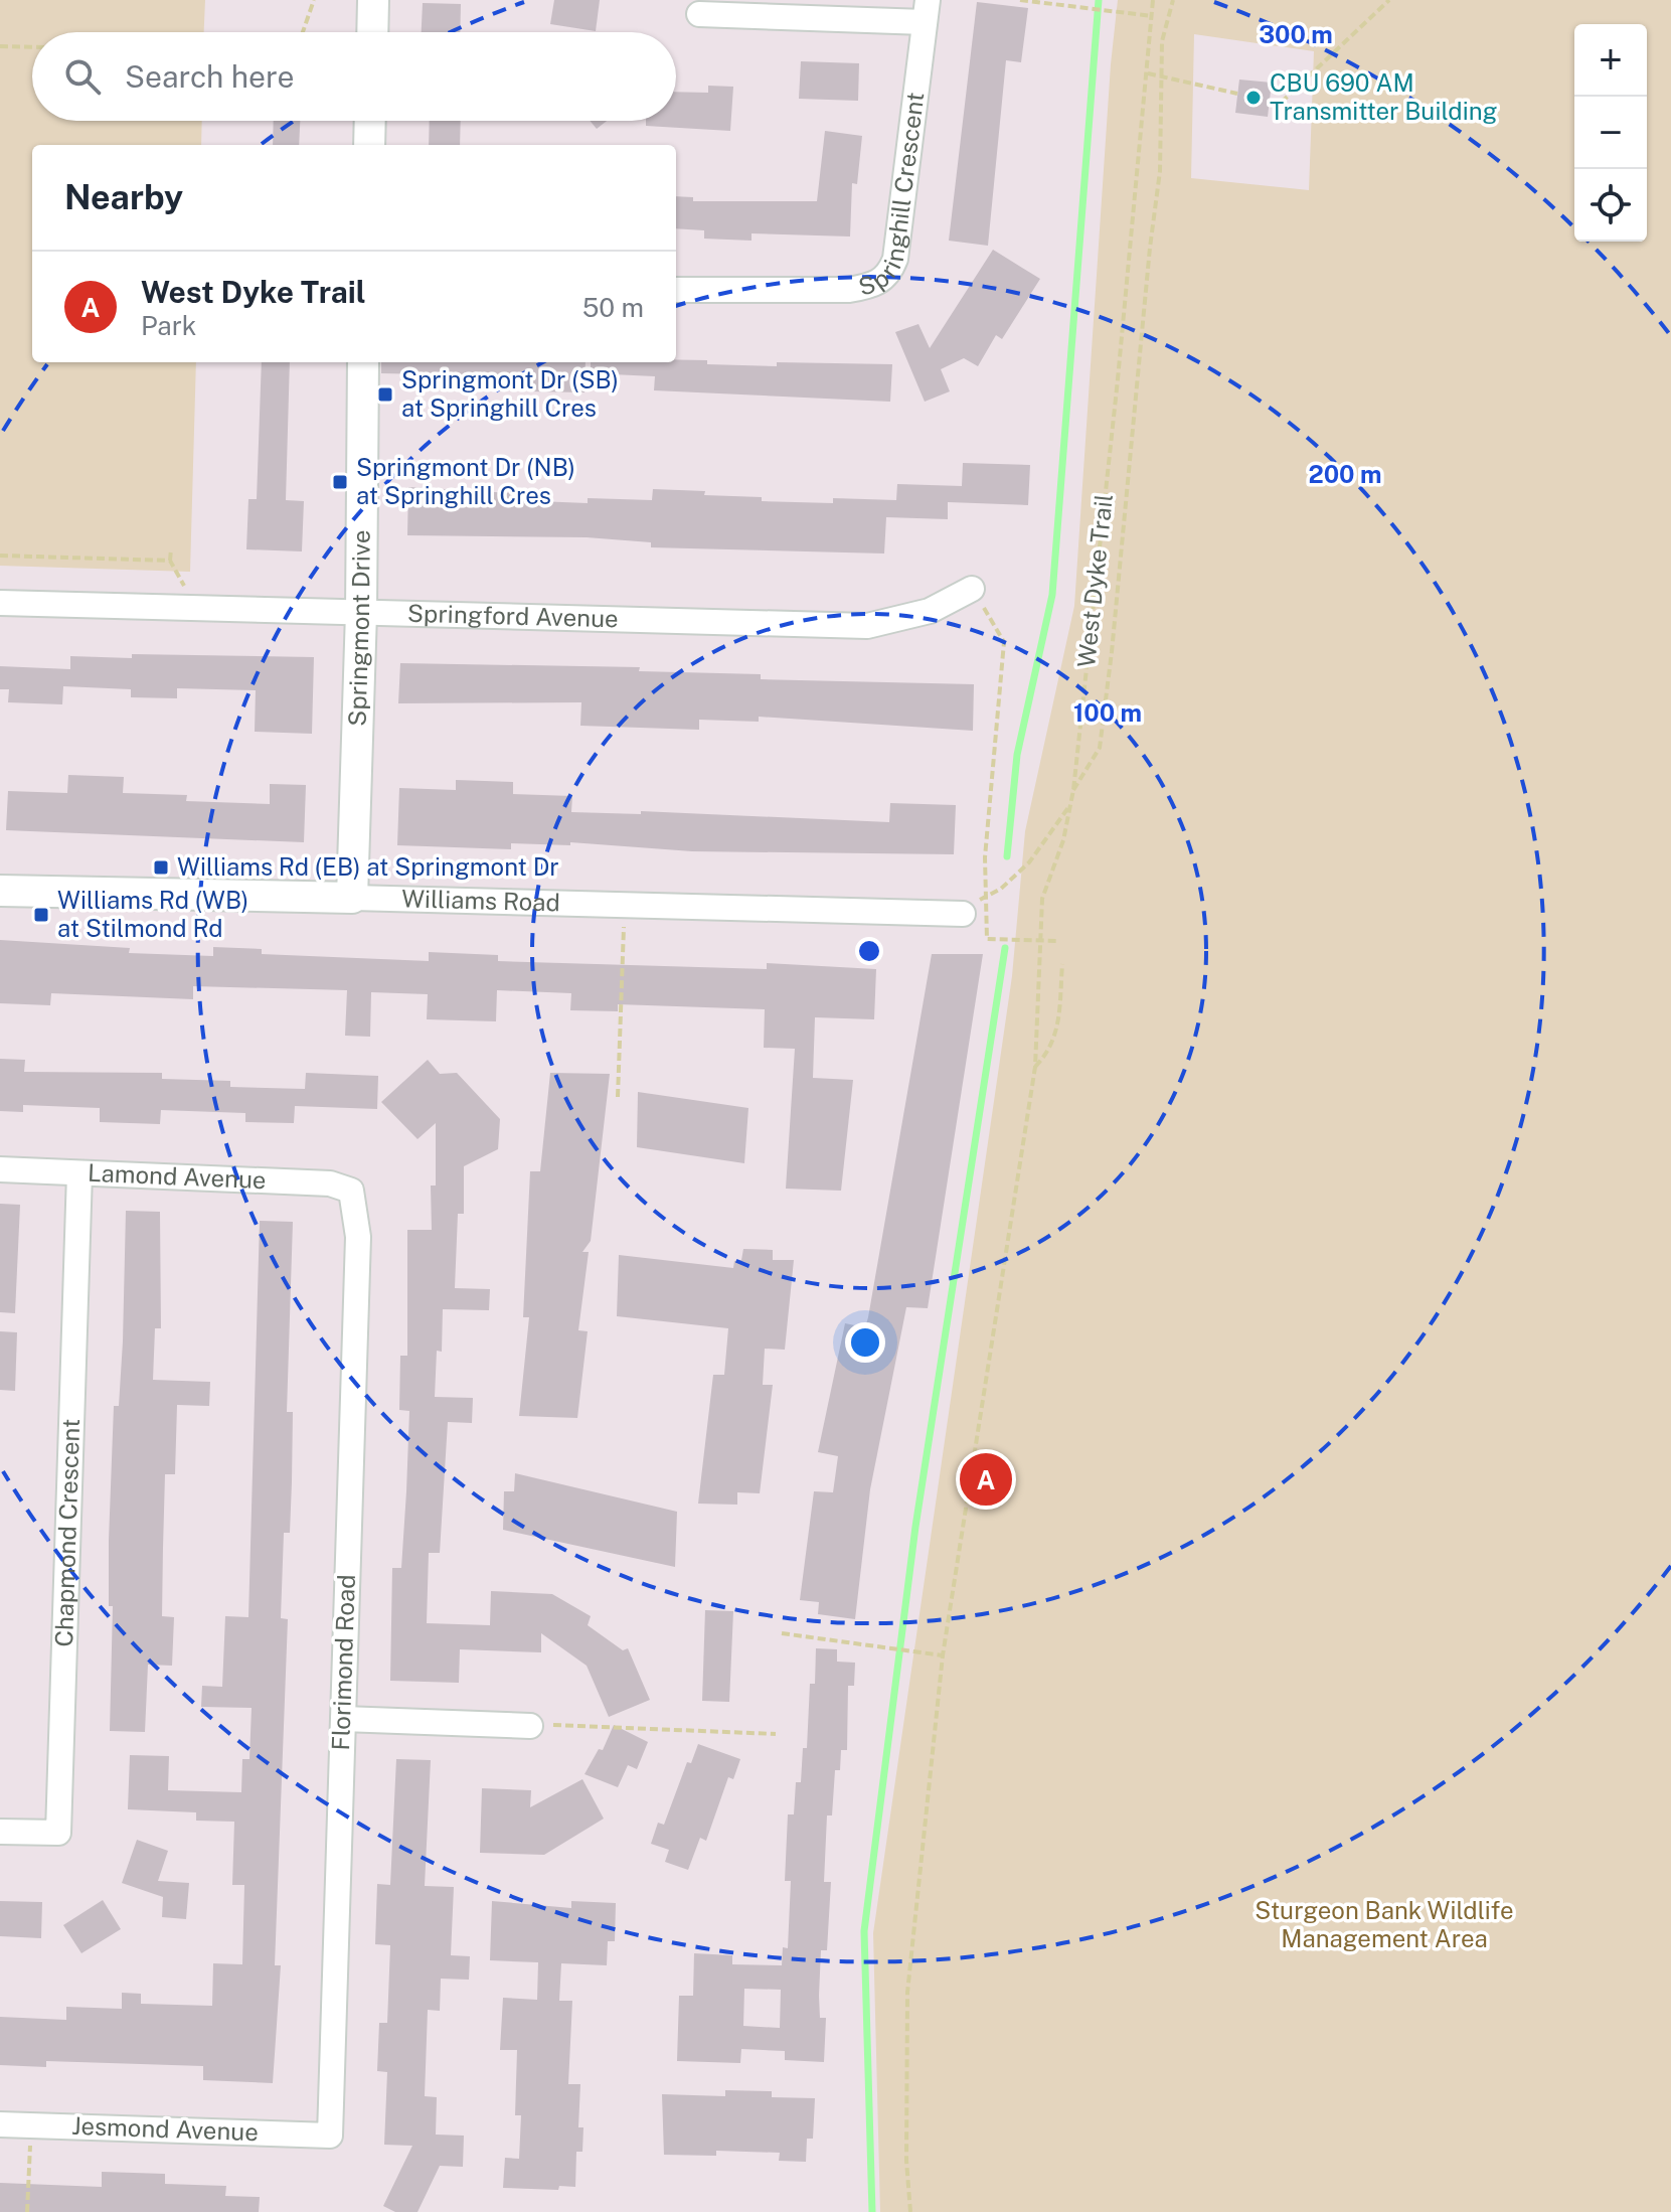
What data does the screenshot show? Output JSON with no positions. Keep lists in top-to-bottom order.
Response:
{
  "streets": {
    "street": [
      "Springhill Crescent",
      "Springford Avenue",
      "Springmont Drive",
      "Williams Road",
      "Lamond Avenue",
      "Chapmond Crescent",
      "Florimond Road",
      "Jesmond Avenue"
    ],
    "path": ["West Dyke Trail"]
  },
  "crossings": [
    ["Springford Avenue", "Springmont Drive"],
    ["Springmont Drive", "Williams Road"],
    ["Lamond Avenue", "Chapmond Crescent"],
    ["Lamond Avenue", "Florimond Road"],
    ["Florimond Road", "Jesmond Avenue"]
  ],
  "parks": ["Sturgeon Bank Wildlife Management Area"],
  "places": {
    "other": ["CBU 690 AM Transmitter Building"],
    "transit": [
      "Springmont Dr (SB) at Springhill Cres",
      "Springmont Dr (NB) at Springhill Cres",
      "Williams Rd (EB) at Springmont Dr",
      "Williams Rd (WB) at Stilmond Rd"
    ]
  },
  "page": {
    "map_buttons": ["+", "−"],
    "search": "Search here",
    "heading": "Nearby",
    "list": [
      {
        "mark": "A",
        "name": "West Dyke Trail",
        "note": "Park",
        "value": "50 m"
      }
    ],
    "pins": "A"
  },
  "rings": ["300 m", "200 m", "100 m"]
}
